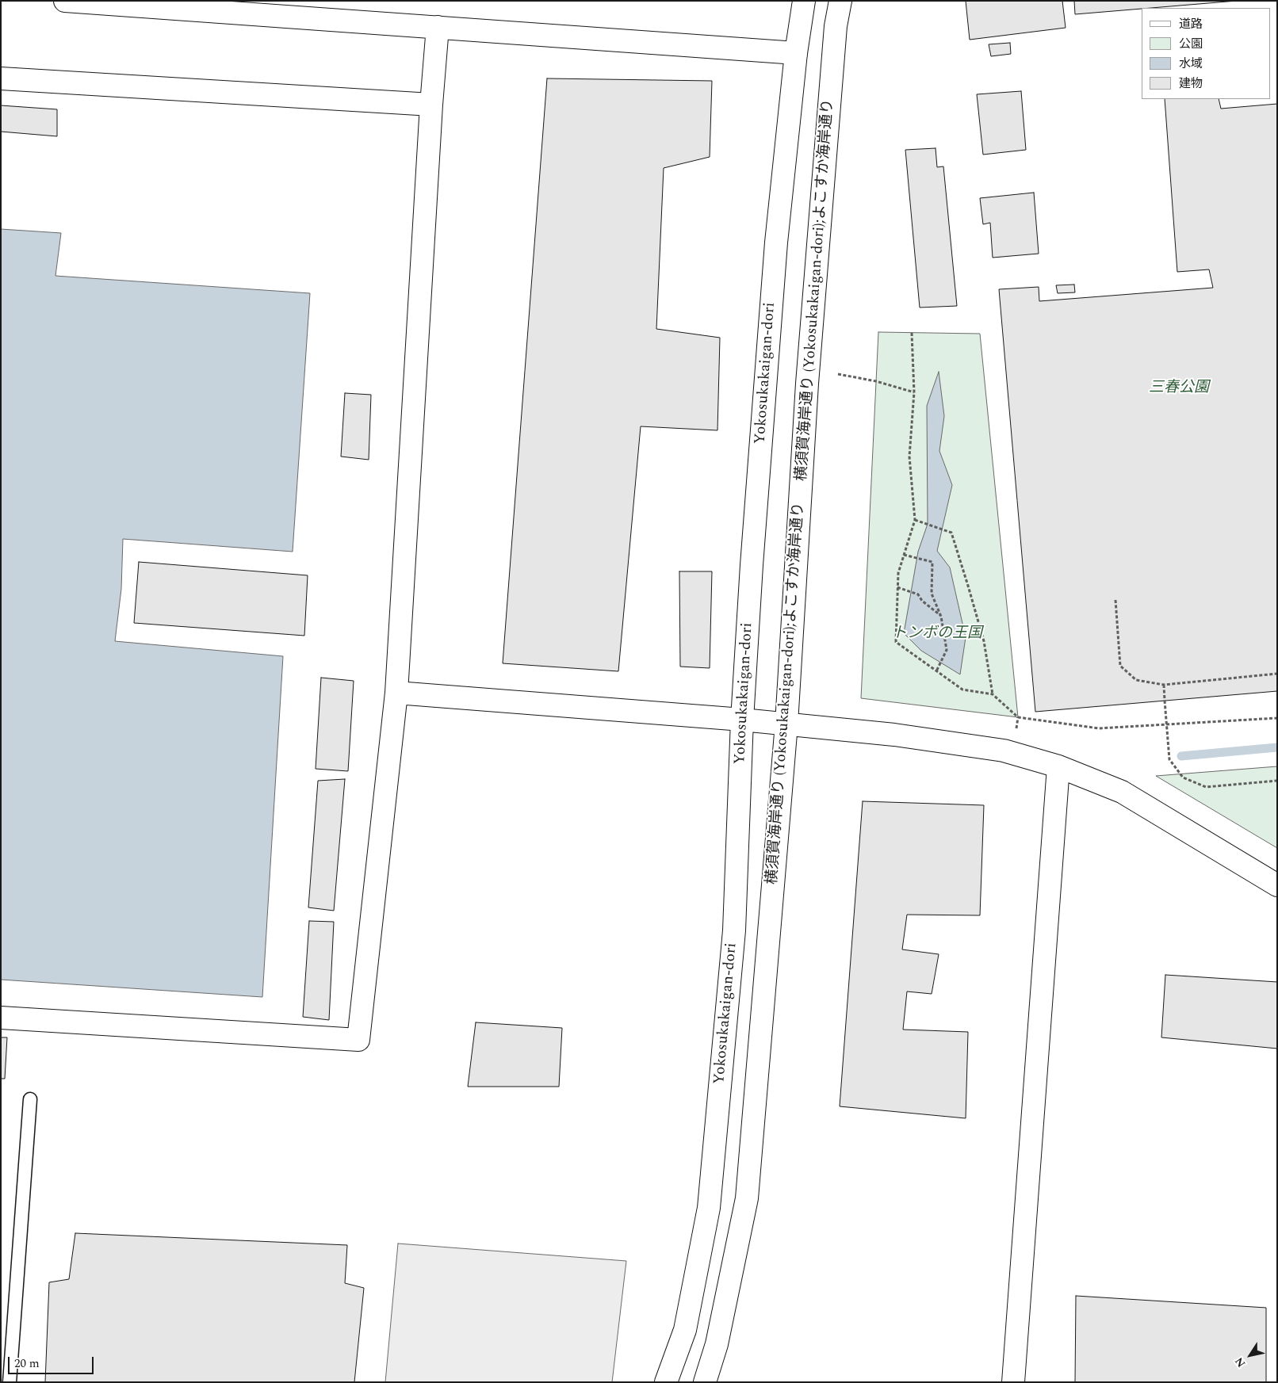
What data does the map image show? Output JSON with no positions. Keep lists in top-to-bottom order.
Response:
{
  "streets": {
    "street": ["横須賀海岸通り (Yokosukakaigan-dori);よこすか海岸通り", "Yokosukakaigan-dori"]
  },
  "parks": ["三春公園", "トンボの王国"],
  "legend": [
    "道路",
    "公園",
    "水域",
    "建物"
  ],
  "scale_bar": "20 m",
  "north": "bottom left"
}
